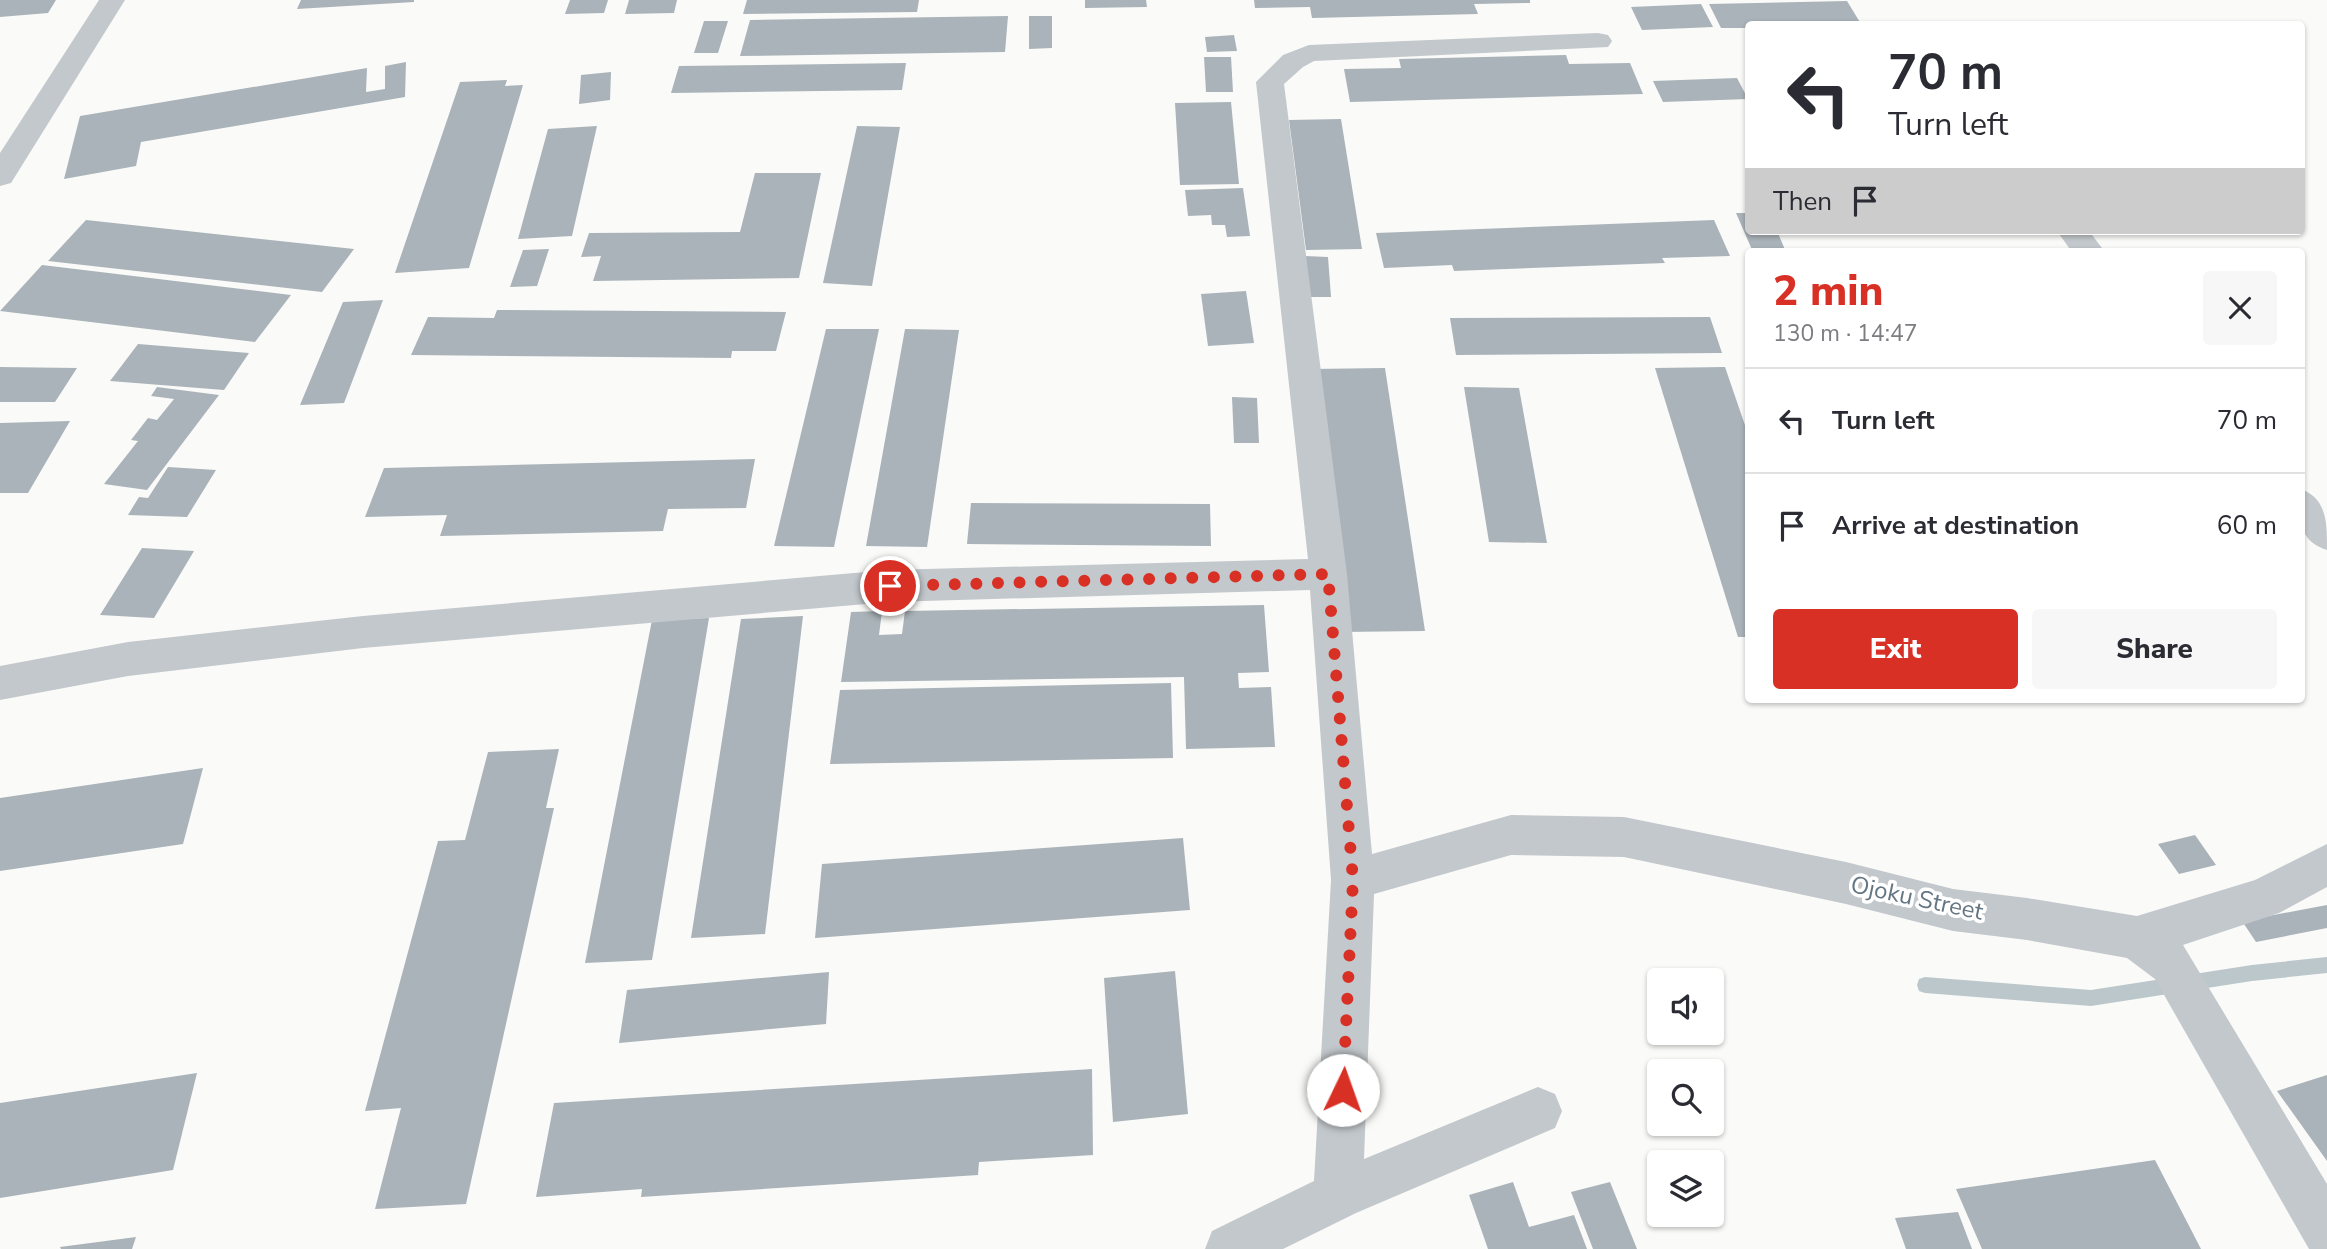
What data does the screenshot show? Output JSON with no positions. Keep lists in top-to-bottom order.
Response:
{
  "streets": {
    "street": ["Ojoku Street"]
  },
  "page": {
    "turn": ["70 m", "Turn left"],
    "then": "Then",
    "heading": ["2 min", "130 m · 14:47"],
    "list": [
      {
        "name": "Turn left",
        "value": "70 m"
      },
      {
        "name": "Arrive at destination",
        "value": "60 m"
      }
    ],
    "buttons": ["Exit", "Share"]
  }
}
